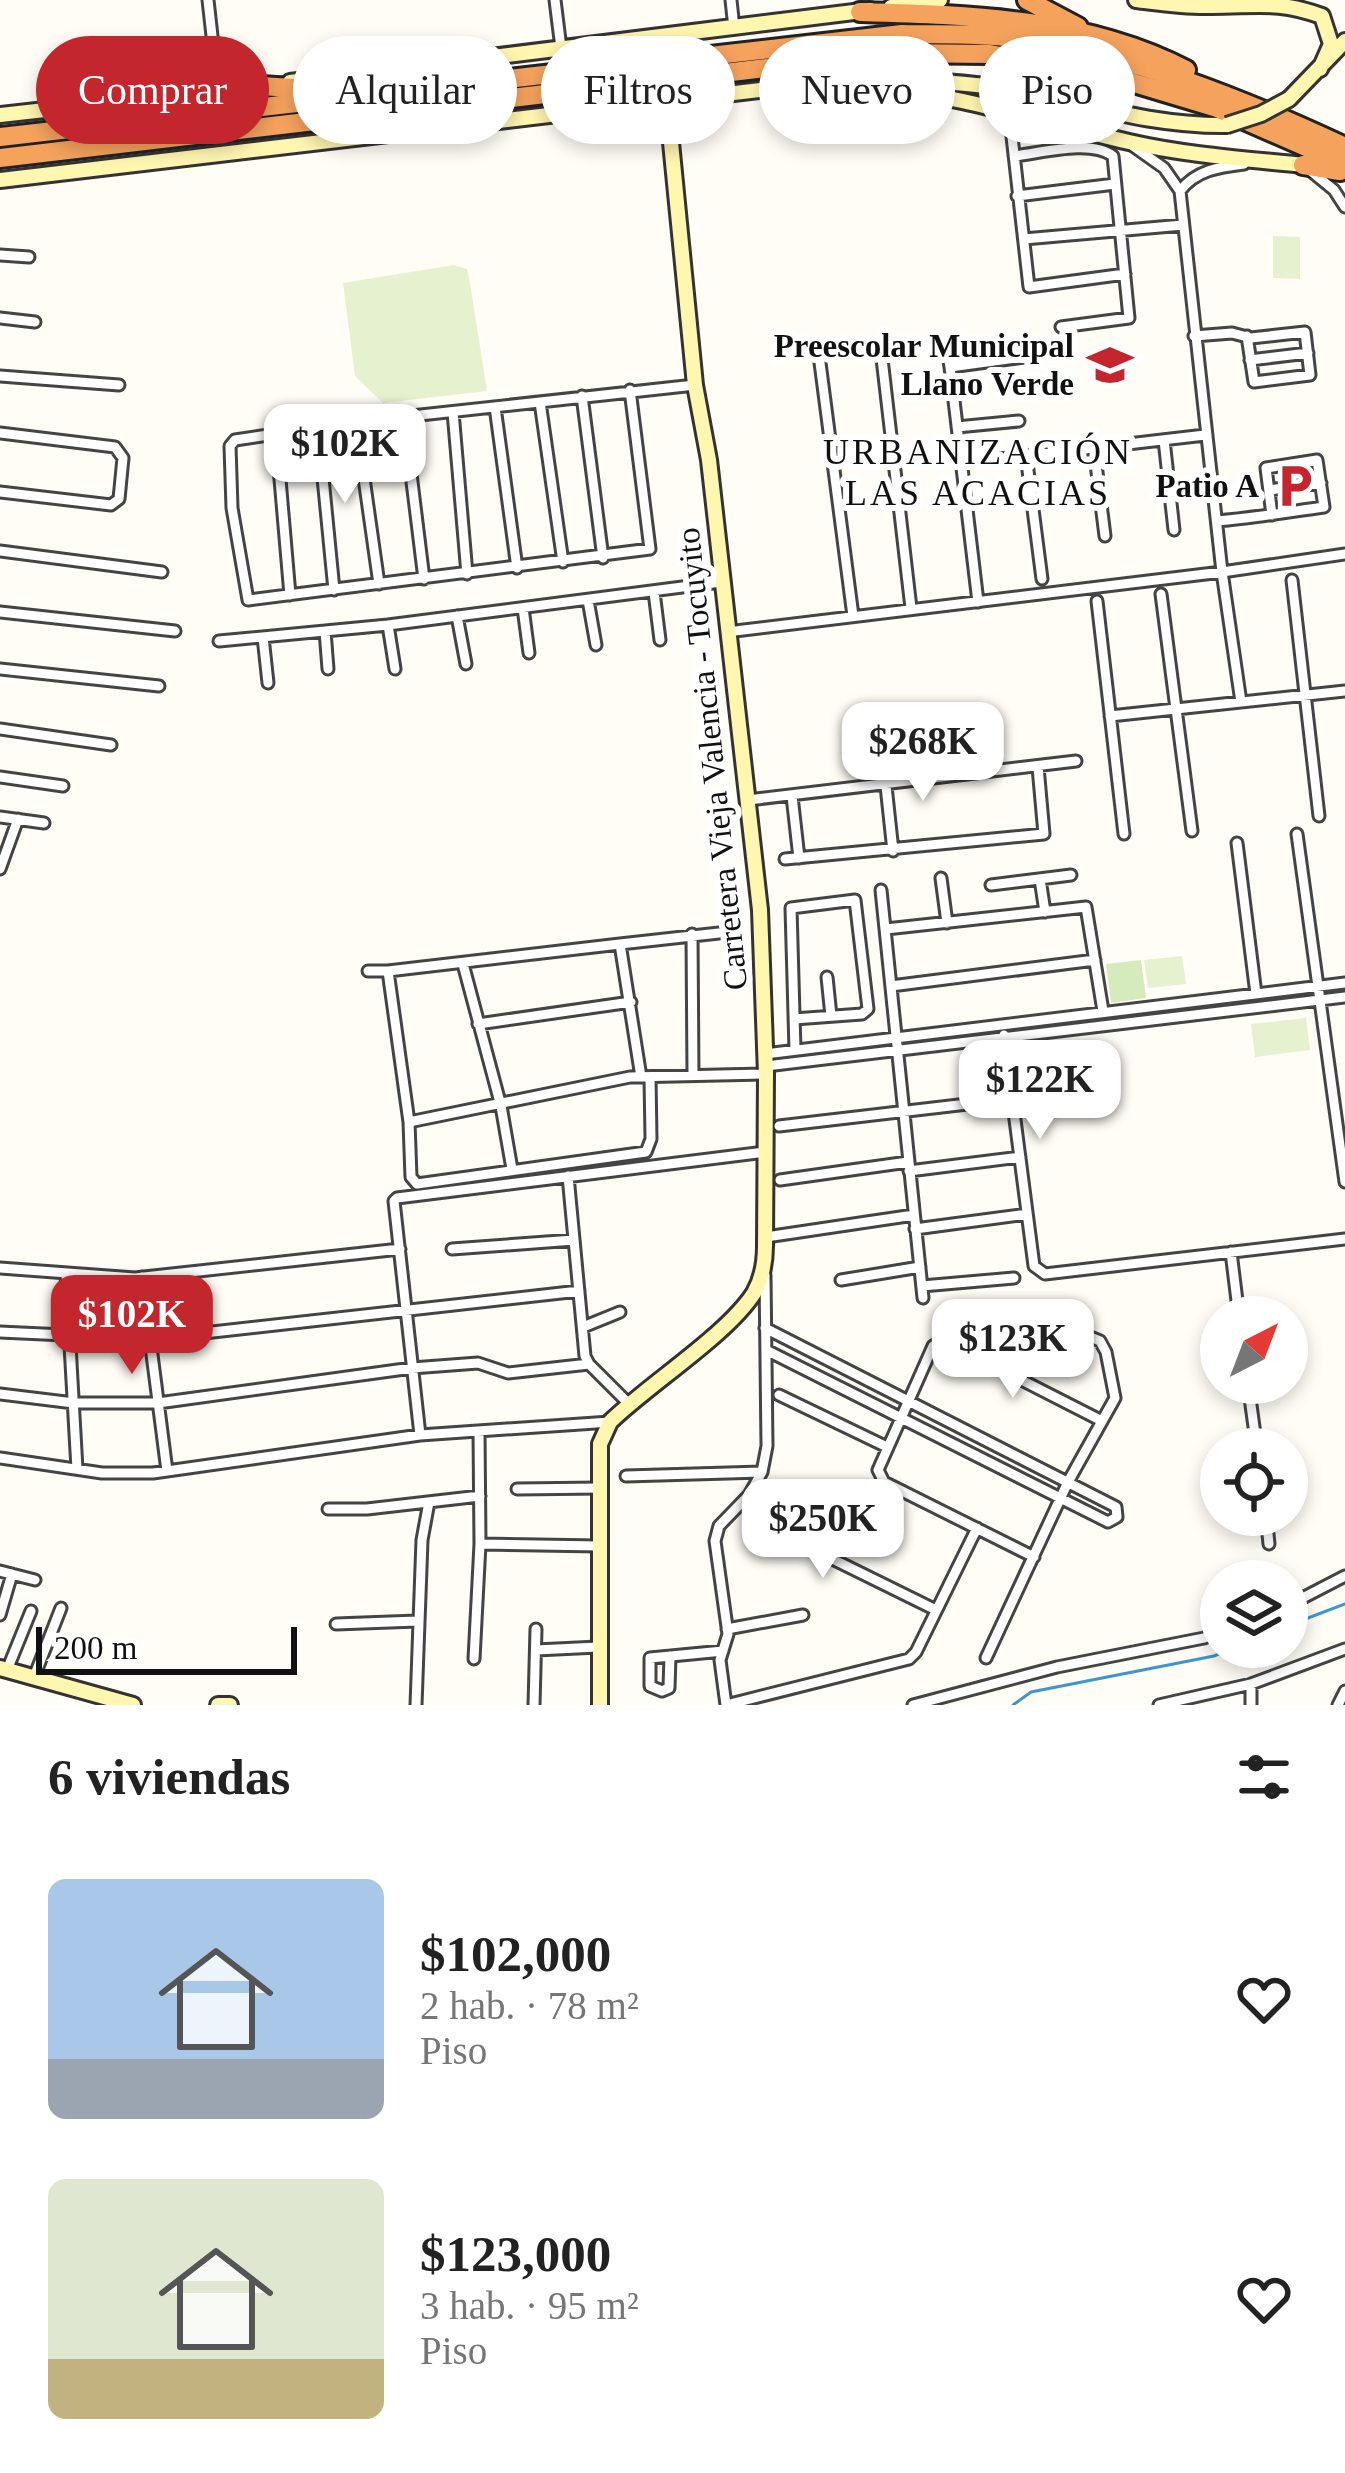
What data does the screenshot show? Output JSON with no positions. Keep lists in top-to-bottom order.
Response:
{
  "streets": {
    "street": ["Carretera Vieja Valencia - Tocuyito"]
  },
  "districts": ["URBANIZACIÓN LAS ACACIAS"],
  "places": {
    "school or university": ["Preescolar Municipal Llano Verde"],
    "parking": ["Patio A"]
  },
  "scale_bar": "200 m",
  "north": "top right",
  "page": {
    "chip": [
      "Comprar",
      "Alquilar",
      "Filtros",
      "Nuevo",
      "Piso"
    ],
    "price": [
      "$102K",
      "$268K",
      "$122K",
      "$102K",
      "$123K",
      "$250K"
    ],
    "scale": "200 m",
    "heading": "6 viviendas",
    "list": [
      {
        "name": "$102,000",
        "note": "2 hab. · 78 m² · Piso"
      },
      {
        "name": "$123,000",
        "note": "3 hab. · 95 m² · Piso"
      }
    ]
  }
}
